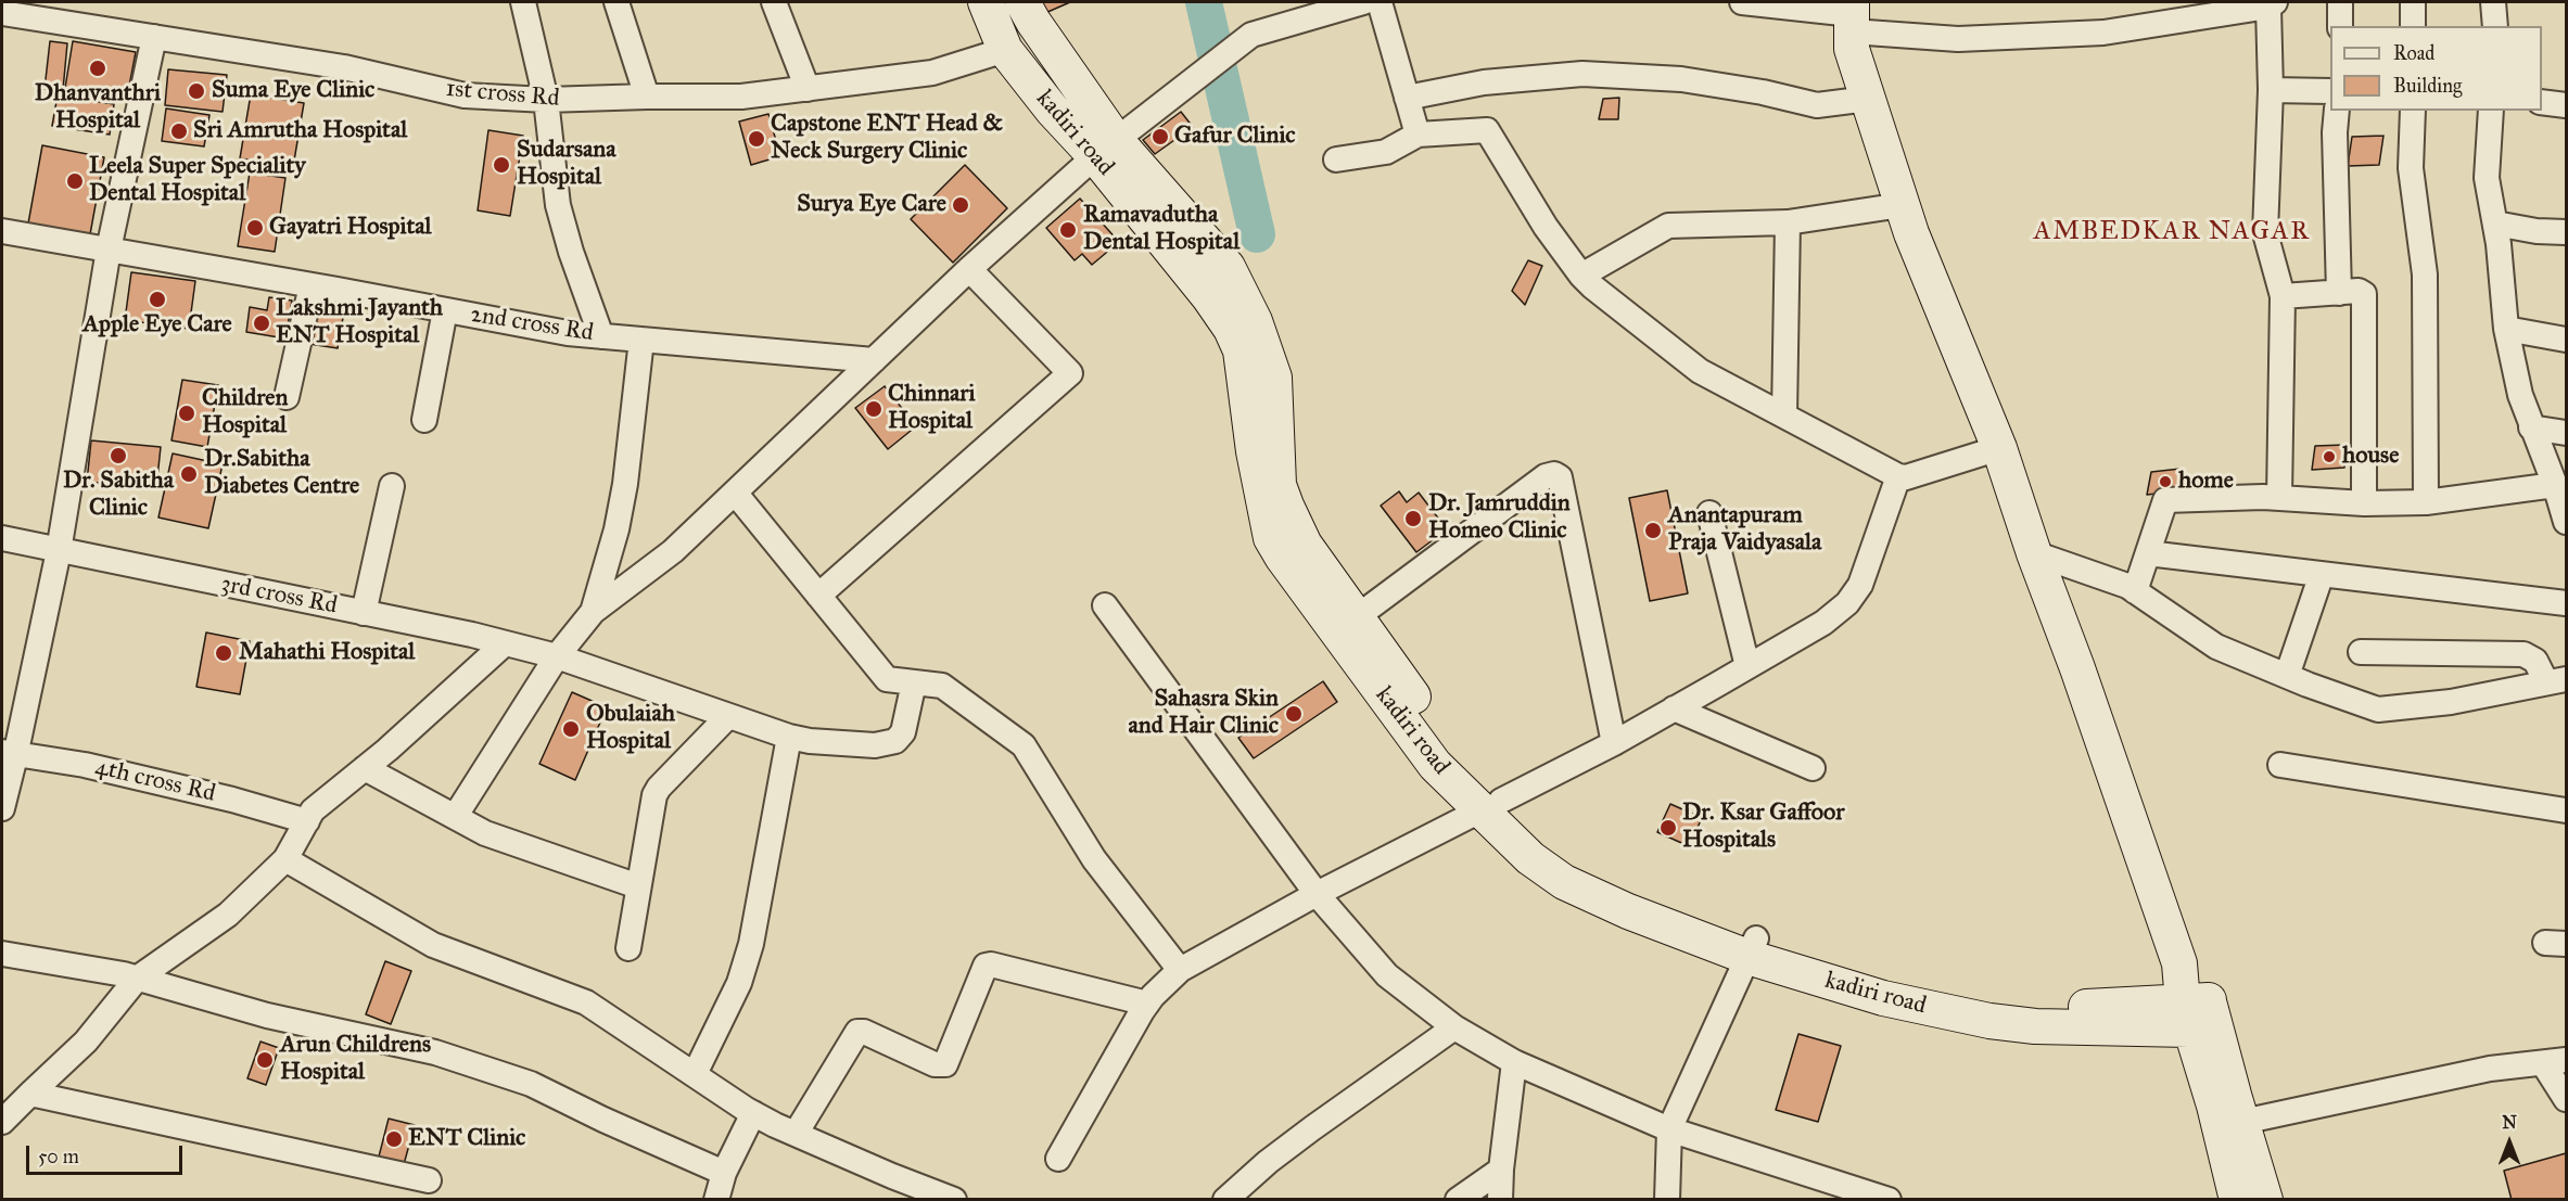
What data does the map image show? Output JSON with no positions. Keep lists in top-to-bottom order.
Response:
{
  "streets": {
    "main road": ["kadiri road"],
    "street": [
      "1st cross Rd",
      "2nd cross Rd",
      "3rd cross Rd",
      "4th cross Rd"
    ]
  },
  "crossings": [
    ["1st cross Rd", "kadiri road"]
  ],
  "districts": ["AMBEDKAR NAGAR"],
  "places": [
    "Dhanvanthri Hospital",
    "Suma Eye Clinic",
    "Sri Amrutha Hospital",
    "Gafur Clinic",
    "Capstone ENT Head & Neck Surgery Clinic",
    "Sudarsana Hospital",
    "Leela Super Speciality Dental Hospital",
    "Surya Eye Care",
    "Gayatri Hospital",
    "Ramavadutha Dental Hospital",
    "Apple Eye Care",
    "Lakshmi Jayanth ENT Hospital",
    "Chinnari Hospital",
    "Children Hospital",
    "Dr. Sabitha Clinic",
    "house",
    "Dr.Sabitha Diabetes Centre",
    "home",
    "Dr. Jamruddin Homeo Clinic",
    "Anantapuram Praja Vaidyasala",
    "Mahathi Hospital",
    "Sahasra Skin and Hair Clinic",
    "Obulaiah Hospital",
    "Dr. Ksar Gaffoor Hospitals",
    "Arun Childrens Hospital",
    "ENT Clinic"
  ],
  "legend": ["Road", "Building"],
  "scale_bar": "50 m",
  "north": "top"
}
